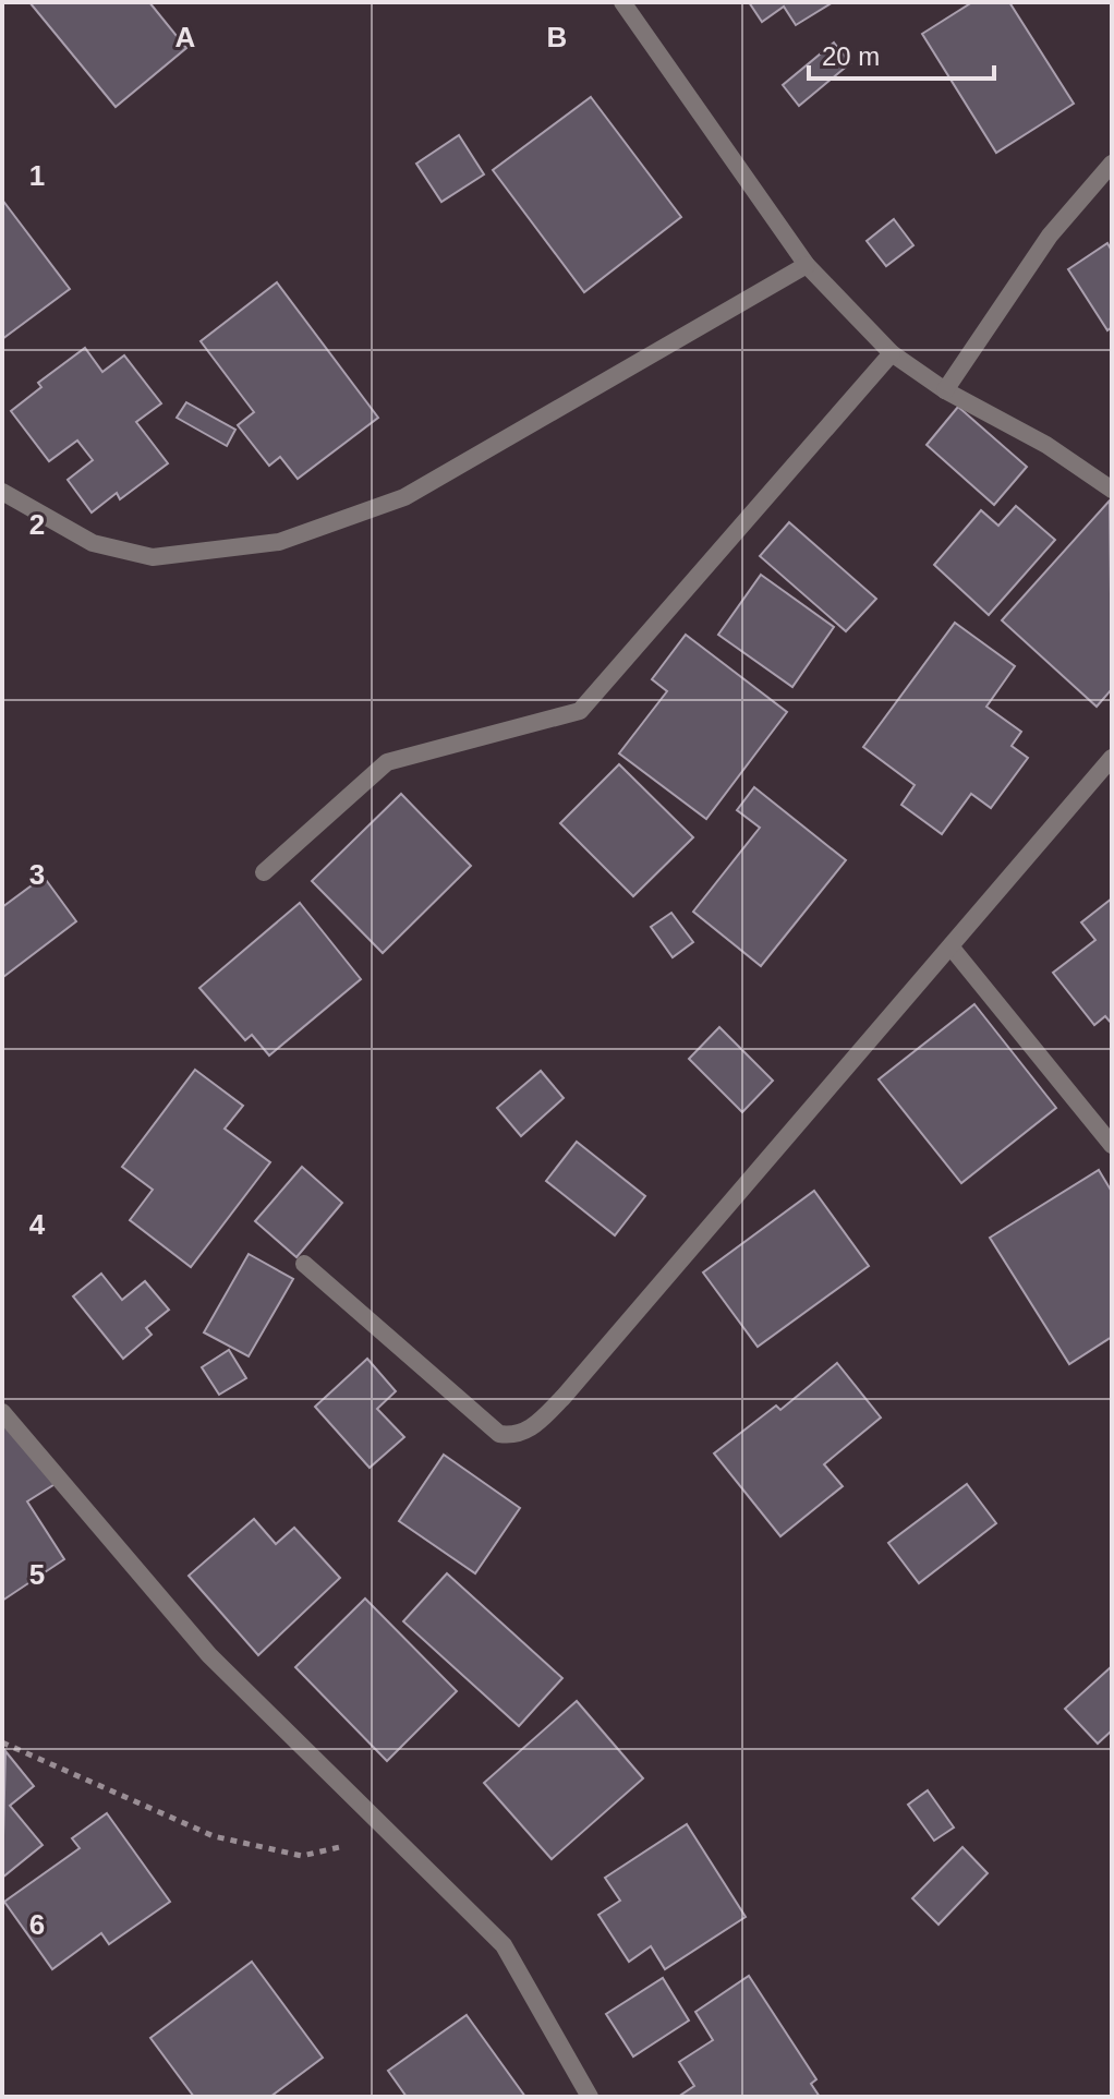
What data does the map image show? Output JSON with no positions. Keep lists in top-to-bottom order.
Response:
{
  "scale_bar": "20 m",
  "grid": {
    "columns": ["A", "B"],
    "rows": [
      "1",
      "2",
      "3",
      "4",
      "5",
      "6"
    ]
  }
}
